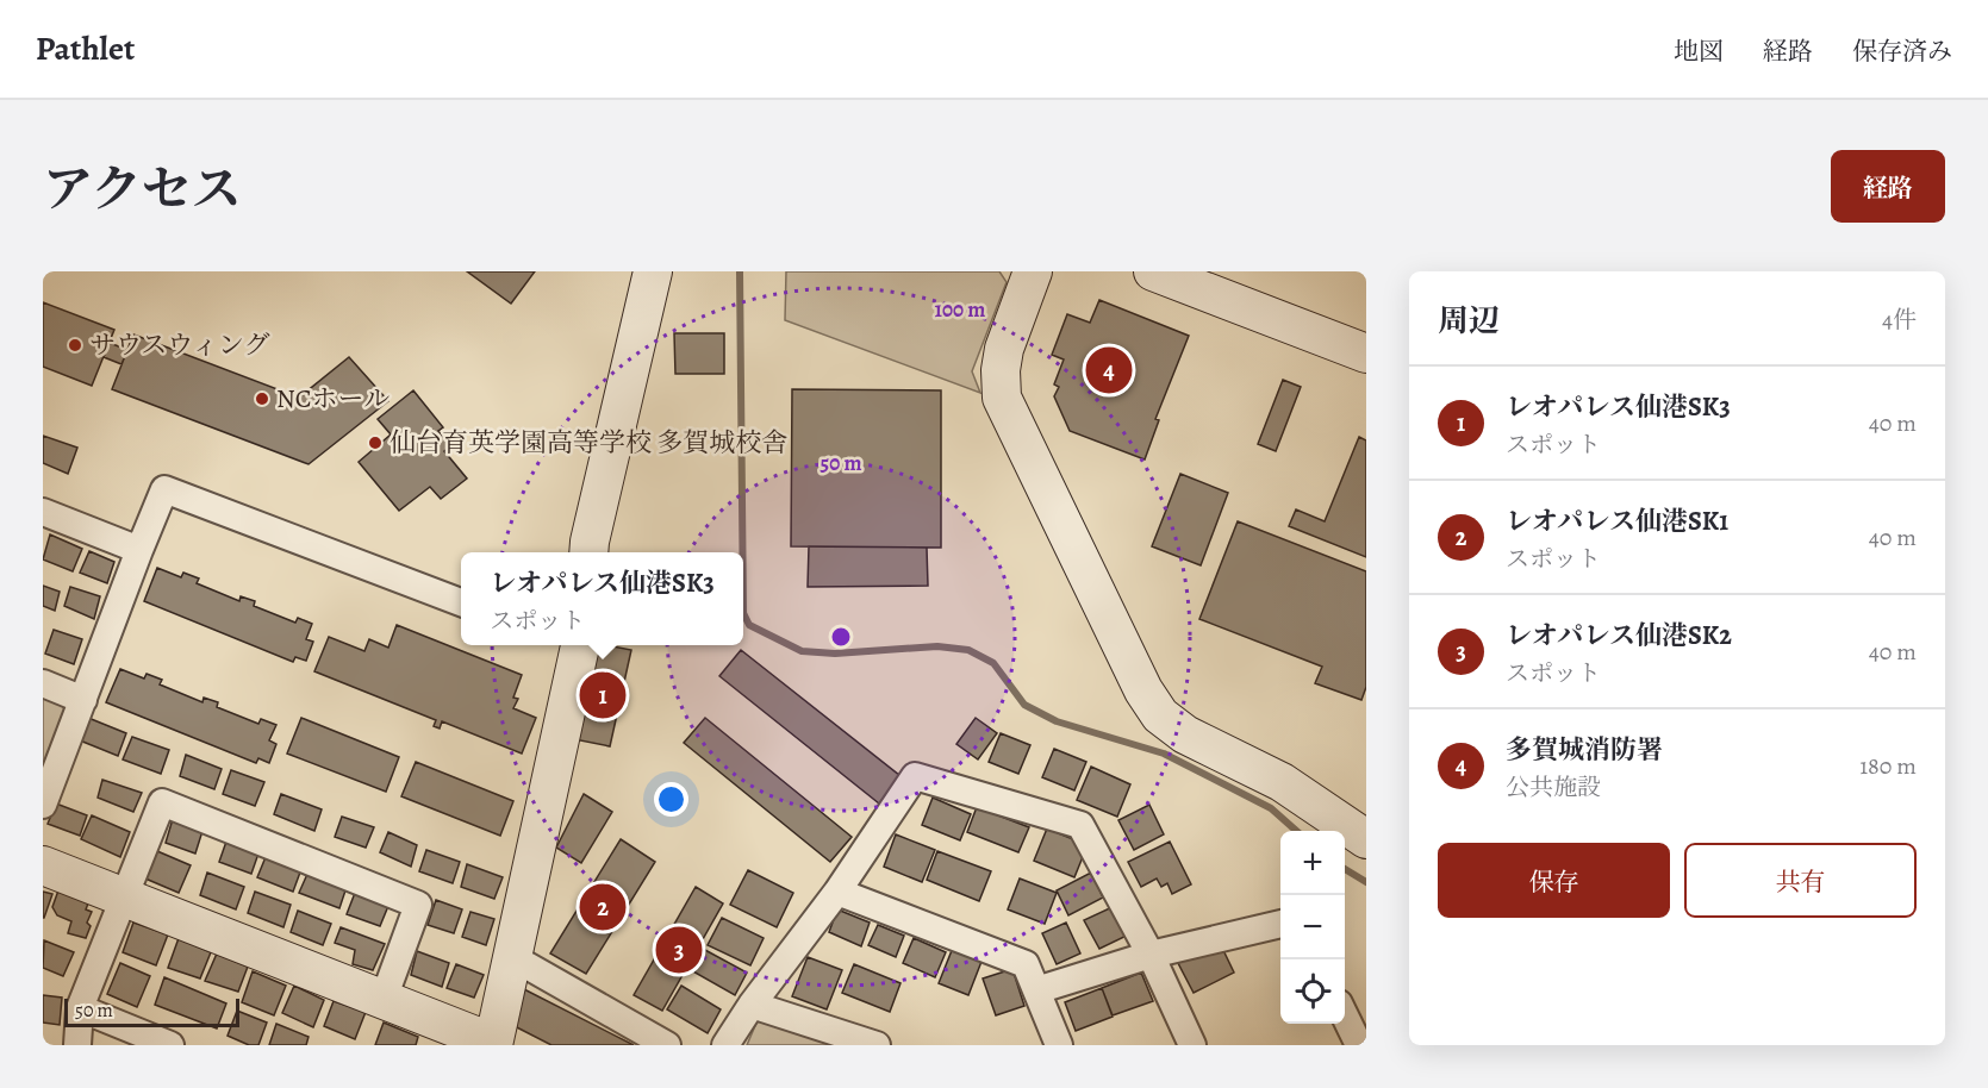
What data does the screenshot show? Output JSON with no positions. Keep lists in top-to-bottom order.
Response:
{
  "places": ["サウスウィング", "NCホール", "仙台育英学園高等学校 多賀城校舎"],
  "scale_bar": "50 m",
  "page": {
    "header": "Pathlet",
    "nav": ["地図", "経路", "保存済み"],
    "title": "アクセス",
    "buttons": [
      "経路",
      ["保存", "共有"]
    ],
    "heading": ["周辺", "4件"],
    "pins": [
      "4",
      "1",
      "2",
      "3"
    ],
    "list": [
      {
        "mark": "1",
        "name": "レオパレス仙港SK3",
        "note": "スポット",
        "value": "40 m"
      },
      {
        "mark": "2",
        "name": "レオパレス仙港SK1",
        "note": "スポット",
        "value": "40 m"
      },
      {
        "mark": "3",
        "name": "レオパレス仙港SK2",
        "note": "スポット",
        "value": "40 m"
      },
      {
        "mark": "4",
        "name": "多賀城消防署",
        "note": "公共施設",
        "value": "180 m"
      }
    ],
    "popup": ["レオパレス仙港SK3", "スポット"],
    "map_buttons": ["+", "−"],
    "scale": "50 m"
  },
  "rings": ["100 m", "50 m"]
}
